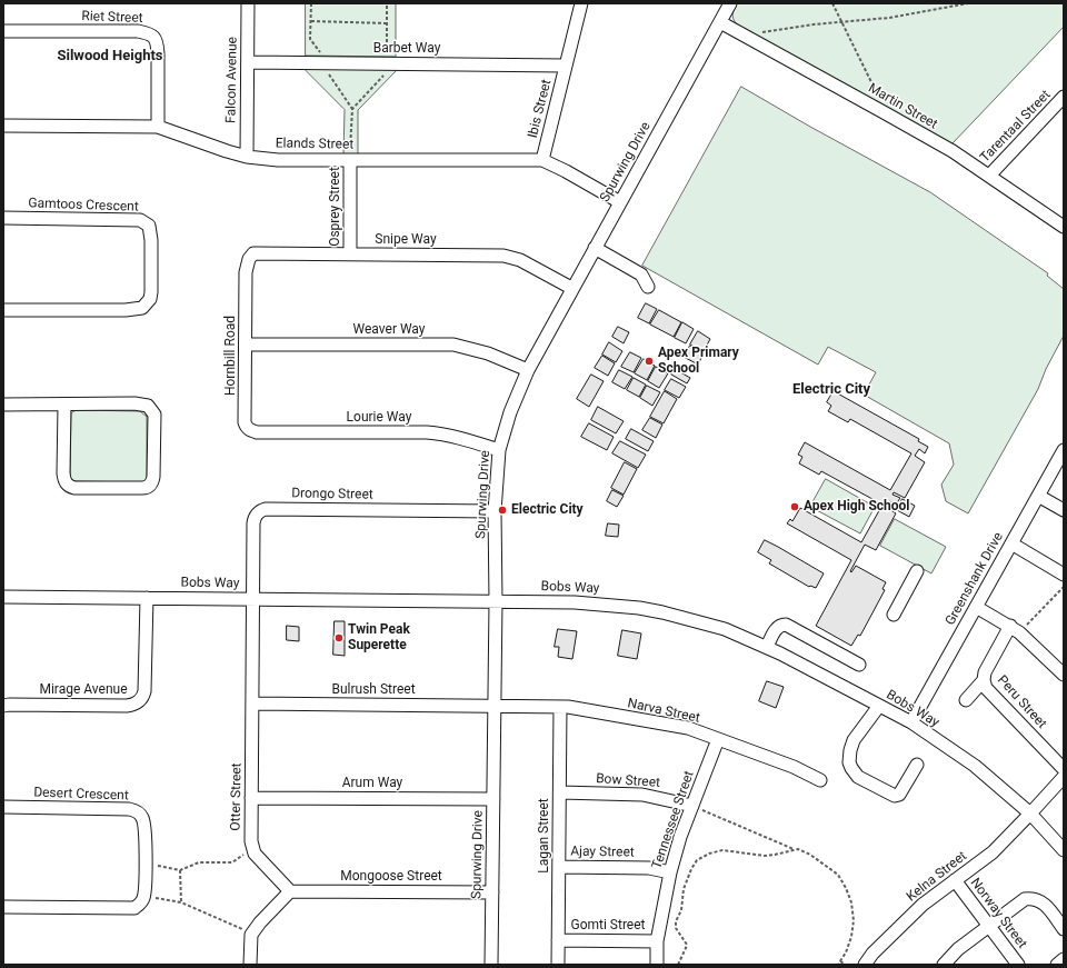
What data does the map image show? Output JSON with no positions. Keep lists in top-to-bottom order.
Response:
{
  "streets": {
    "street": [
      "Riet Street",
      "Barbet Way",
      "Falcon Avenue",
      "Martin Street",
      "Ibis Street",
      "Tarentaal Street",
      "Elands Street",
      "Spurwing Drive",
      "Gamtoos Crescent",
      "Osprey Street",
      "Snipe Way",
      "Weaver Way",
      "Hornbill Road",
      "Lourie Way",
      "Drongo Street",
      "Greenshank Drive",
      "Bobs Way",
      "Mirage Avenue",
      "Bulrush Street",
      "Peru Street",
      "Narva Street",
      "Bow Street",
      "Arum Way",
      "Desert Crescent",
      "Otter Street",
      "Tennessee Street",
      "Lagan Street",
      "Ajay Street",
      "Mongoose Street",
      "Kelna Street",
      "Norway Street",
      "Gomti Street"
    ]
  },
  "crossings": [
    ["Riet Street", "Elands Street"],
    ["Barbet Way", "Falcon Avenue"],
    ["Barbet Way", "Ibis Street"],
    ["Falcon Avenue", "Elands Street"],
    ["Martin Street", "Tarentaal Street"],
    ["Martin Street", "Spurwing Drive"],
    ["Ibis Street", "Elands Street"],
    ["Elands Street", "Spurwing Drive"],
    ["Elands Street", "Osprey Street"],
    ["Spurwing Drive", "Snipe Way"],
    ["Spurwing Drive", "Weaver Way"],
    ["Spurwing Drive", "Lourie Way"],
    ["Spurwing Drive", "Drongo Street"],
    ["Spurwing Drive", "Bobs Way"],
    ["Spurwing Drive", "Bulrush Street"],
    ["Spurwing Drive", "Narva Street"],
    ["Spurwing Drive", "Arum Way"],
    ["Spurwing Drive", "Mongoose Street"],
    ["Osprey Street", "Snipe Way"],
    ["Snipe Way", "Hornbill Road"],
    ["Weaver Way", "Hornbill Road"],
    ["Hornbill Road", "Lourie Way"],
    ["Drongo Street", "Bobs Way"],
    ["Drongo Street", "Otter Street"],
    ["Greenshank Drive", "Bobs Way"],
    ["Bobs Way", "Mirage Avenue"],
    ["Bobs Way", "Otter Street"],
    ["Bobs Way", "Kelna Street"],
    ["Bulrush Street", "Narva Street"],
    ["Bulrush Street", "Otter Street"],
    ["Narva Street", "Tennessee Street"],
    ["Narva Street", "Lagan Street"],
    ["Bow Street", "Tennessee Street"],
    ["Bow Street", "Lagan Street"],
    ["Arum Way", "Otter Street"],
    ["Otter Street", "Mongoose Street"],
    ["Tennessee Street", "Ajay Street"],
    ["Tennessee Street", "Gomti Street"],
    ["Lagan Street", "Ajay Street"],
    ["Lagan Street", "Gomti Street"],
    ["Kelna Street", "Norway Street"]
  ],
  "districts": ["Silwood Heights", "Electric City"],
  "places": [
    "Apex Primary School",
    "Apex High School",
    "Electric City",
    "Twin Peak Superette"
  ]
}
